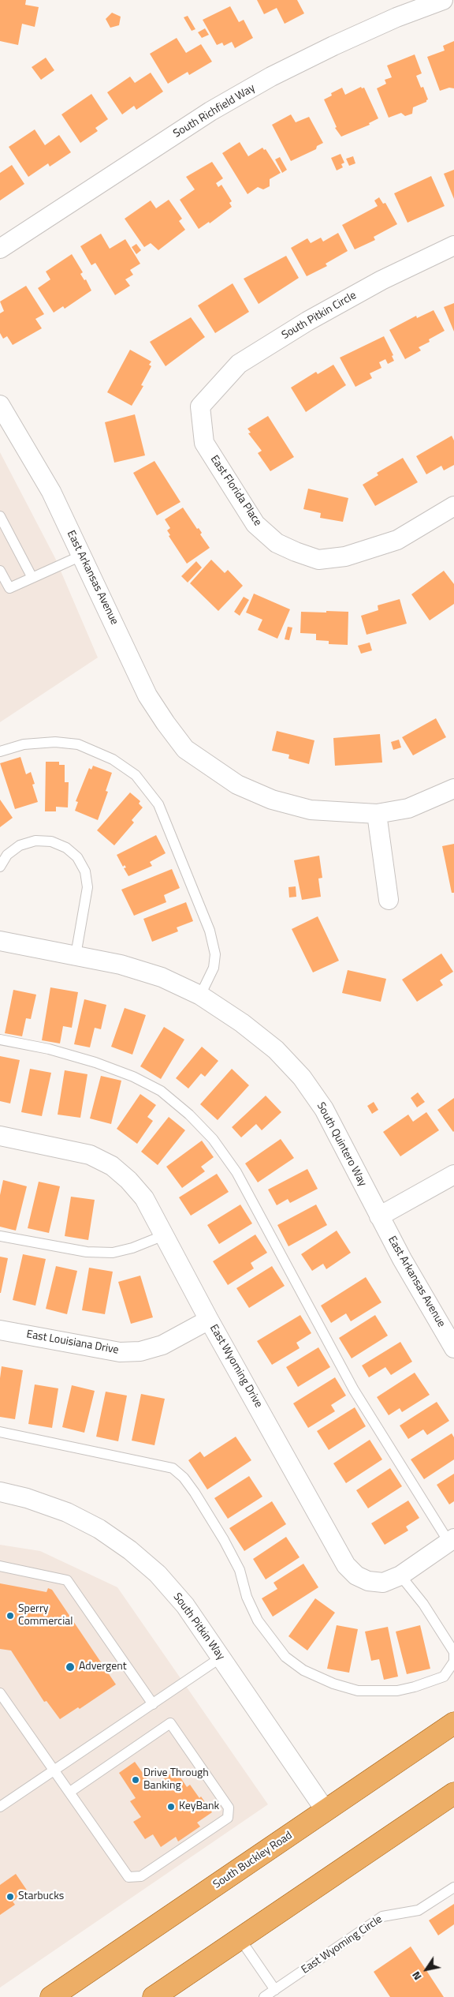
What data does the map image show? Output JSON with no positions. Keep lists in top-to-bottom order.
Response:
{
  "streets": {
    "main road": ["South Buckley Road"],
    "street": [
      "South Richfield Way",
      "South Pitkin Circle",
      "East Florida Place",
      "East Arkansas Avenue",
      "South Quintero Way",
      "East Louisiana Drive",
      "East Wyoming Drive",
      "South Pitkin Way"
    ],
    "lane": ["East Wyoming Circle"]
  },
  "crossings": [
    ["South Pitkin Circle", "East Florida Place"],
    ["East Arkansas Avenue", "South Quintero Way"],
    ["East Louisiana Drive", "East Wyoming Drive"],
    ["South Pitkin Way", "South Buckley Road"]
  ],
  "places": [
    "Sperry Commercial",
    "Advergent",
    "Drive Through Banking",
    "KeyBank",
    "Starbucks"
  ],
  "north": "bottom left"
}
